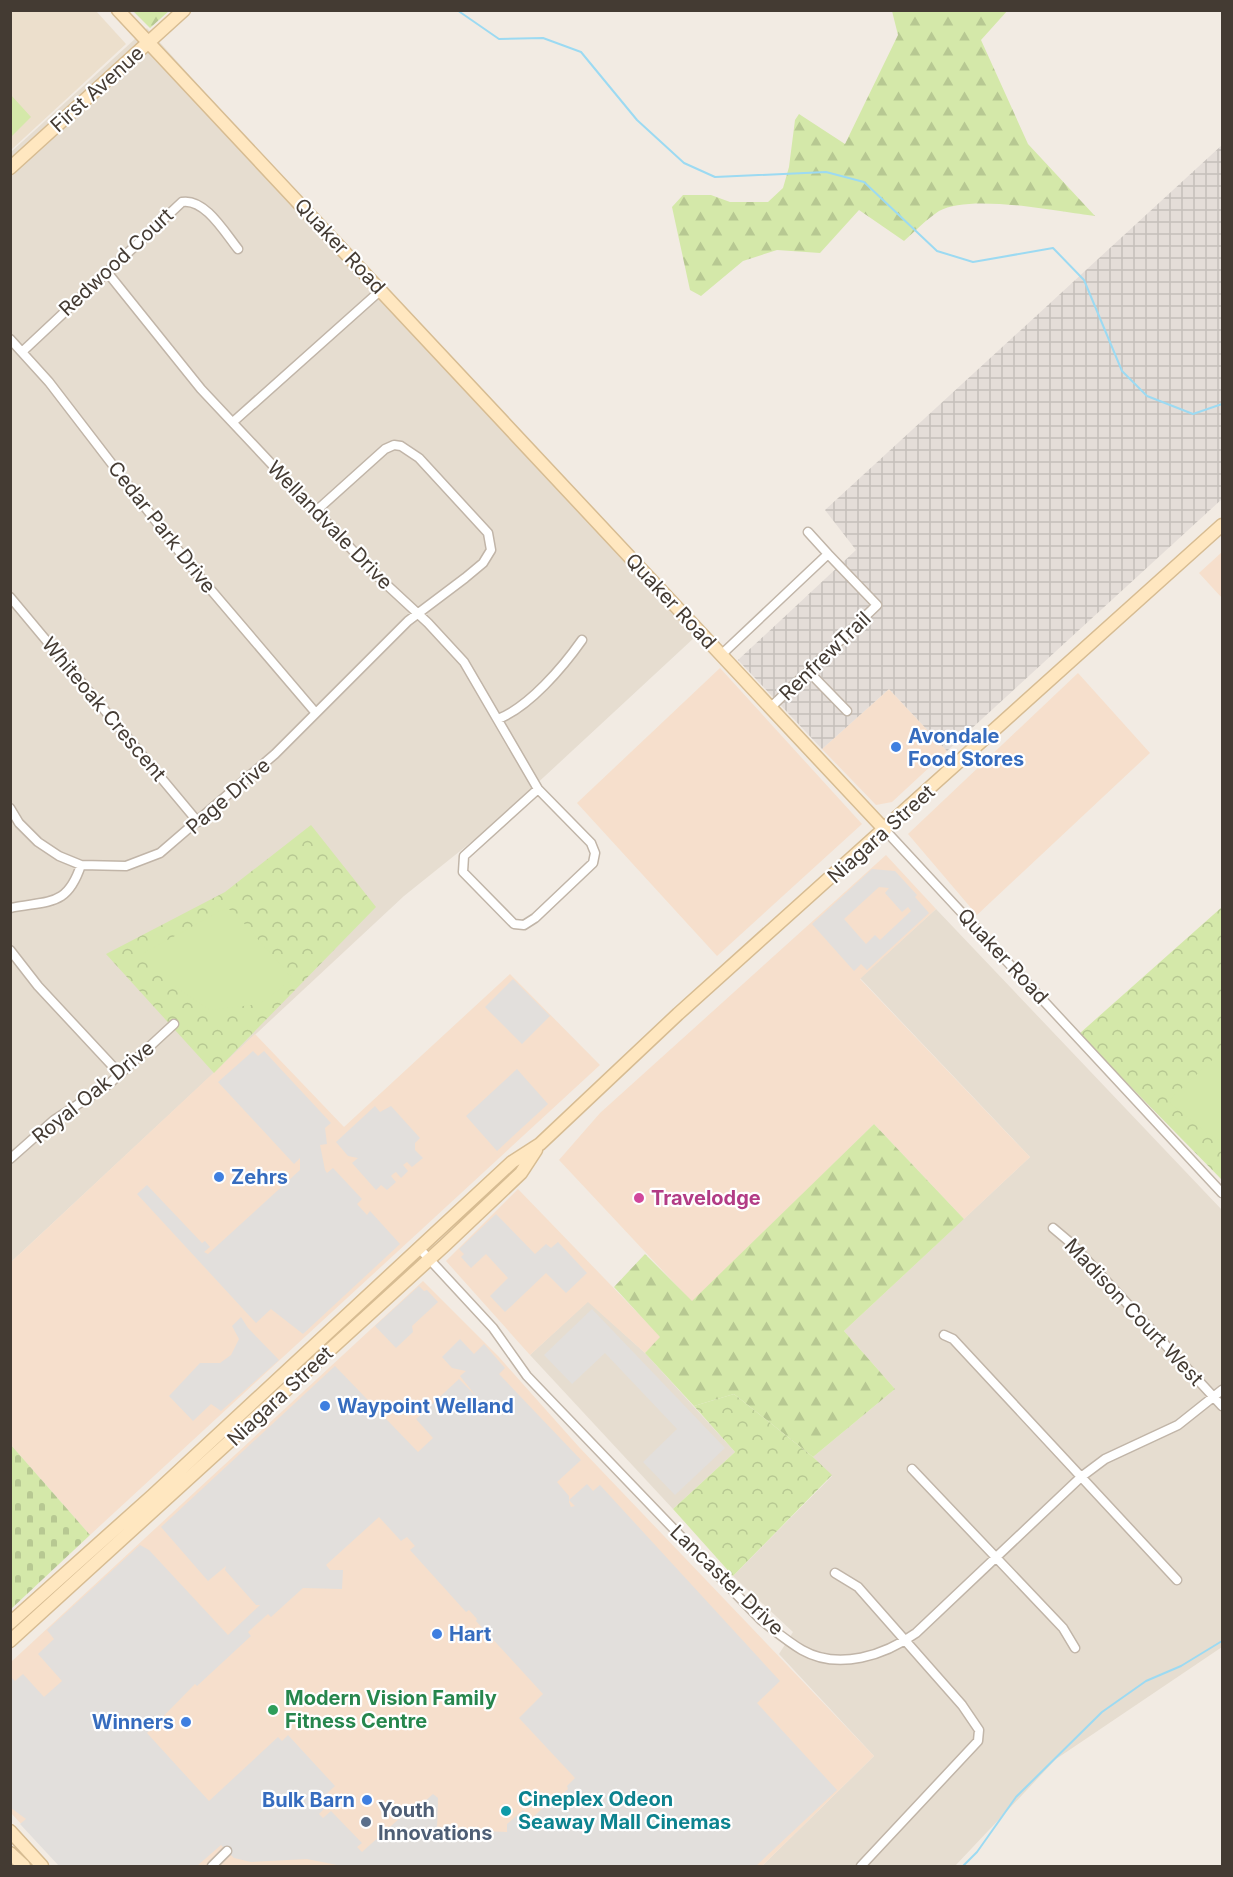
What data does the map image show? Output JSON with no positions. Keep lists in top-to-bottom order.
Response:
{
  "streets": {
    "main road": ["First Avenue", "Quaker Road", "Niagara Street"],
    "street": [
      "Redwood Court",
      "Wellandvale Drive",
      "Cedar Park Drive",
      "RenfrewTrail",
      "Whiteoak Crescent",
      "Page Drive",
      "Royal Oak Drive",
      "Madison Court West",
      "Lancaster Drive"
    ]
  },
  "crossings": [
    ["First Avenue", "Quaker Road"],
    ["Quaker Road", "RenfrewTrail"],
    ["Quaker Road", "Niagara Street"],
    ["Redwood Court", "Wellandvale Drive"],
    ["Redwood Court", "Cedar Park Drive"],
    ["Wellandvale Drive", "Page Drive"],
    ["Cedar Park Drive", "Page Drive"],
    ["Whiteoak Crescent", "Page Drive"],
    ["Niagara Street", "Lancaster Drive"],
    ["Madison Court West", "Lancaster Drive"]
  ],
  "places": [
    "Avondale Food Stores",
    "Zehrs",
    "Travelodge",
    "Waypoint Welland",
    "Hart",
    "Modern Vision Family Fitness Centre",
    "Winners",
    "Bulk Barn",
    "Cineplex Odeon Seaway Mall Cinemas",
    "Youth Innovations"
  ]
}
